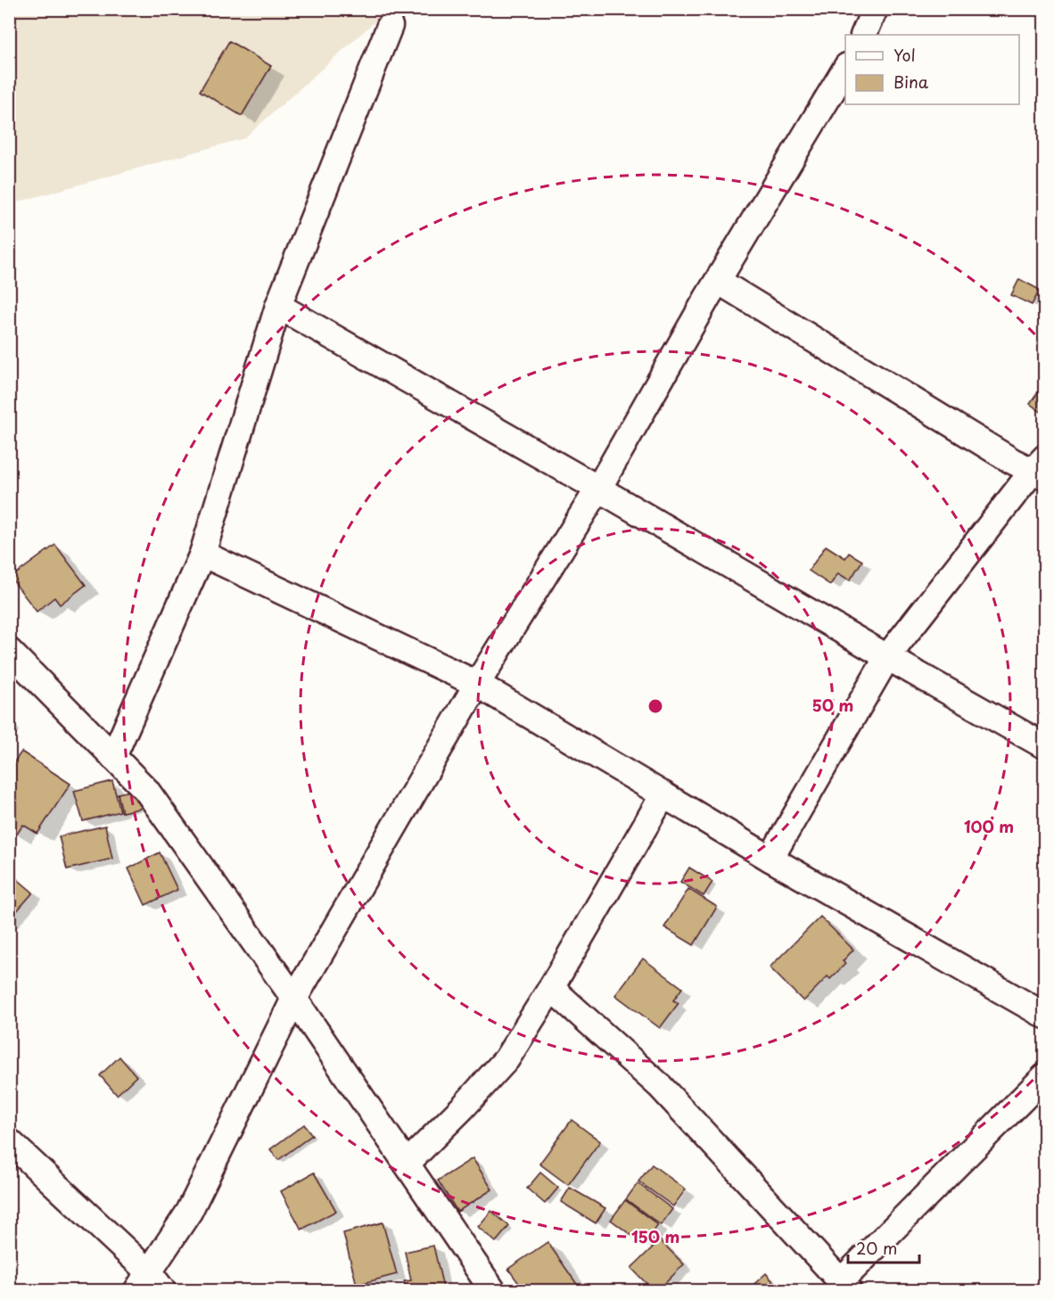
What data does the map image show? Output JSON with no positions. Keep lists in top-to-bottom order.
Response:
{
  "legend": ["Yol", "Bina"],
  "scale_bar": "20 m",
  "rings": ["50 m", "100 m", "150 m"]
}
